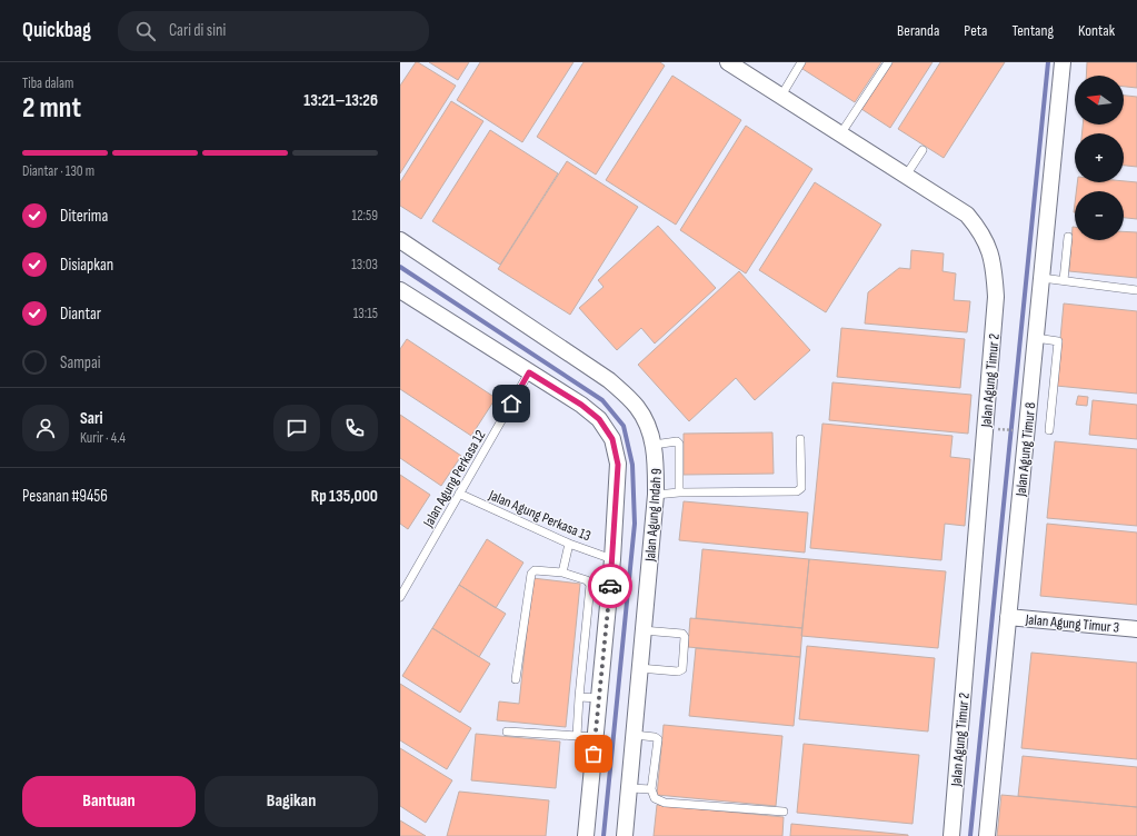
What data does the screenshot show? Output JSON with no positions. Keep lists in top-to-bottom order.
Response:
{
  "streets": {
    "street": [
      "Jalan Agung Timur 2",
      "Jalan Agung Timur 8",
      "Jalan Agung Indah 9",
      "Jalan Agung Timur 3"
    ],
    "lane": ["Jalan Agung Perkasa 12", "Jalan Agung Perkasa 13"]
  },
  "crossings": [
    ["Jalan Agung Timur 8", "Jalan Agung Timur 3"],
    ["Jalan Agung Perkasa 12", "Jalan Agung Perkasa 13"]
  ],
  "north": "left",
  "page": {
    "header": "Quickbag",
    "search": "Cari di sini",
    "nav": [
      "Beranda",
      "Peta",
      "Tentang",
      "Kontak"
    ],
    "heading": ["2 mnt", "Tiba dalam", "13:21–13:26"],
    "panel": [
      "Sari",
      "Kurir · 4.4",
      "Pesanan #9456",
      "Rp 135,000"
    ],
    "map_buttons": ["+", "−"],
    "bar": "Diantar · 130 m",
    "list": [
      ["Diterima", "12:59"],
      ["Disiapkan", "13:03"],
      ["Diantar", "13:15"],
      "Sampai"
    ],
    "buttons": ["Bantuan", "Bagikan"]
  }
}
